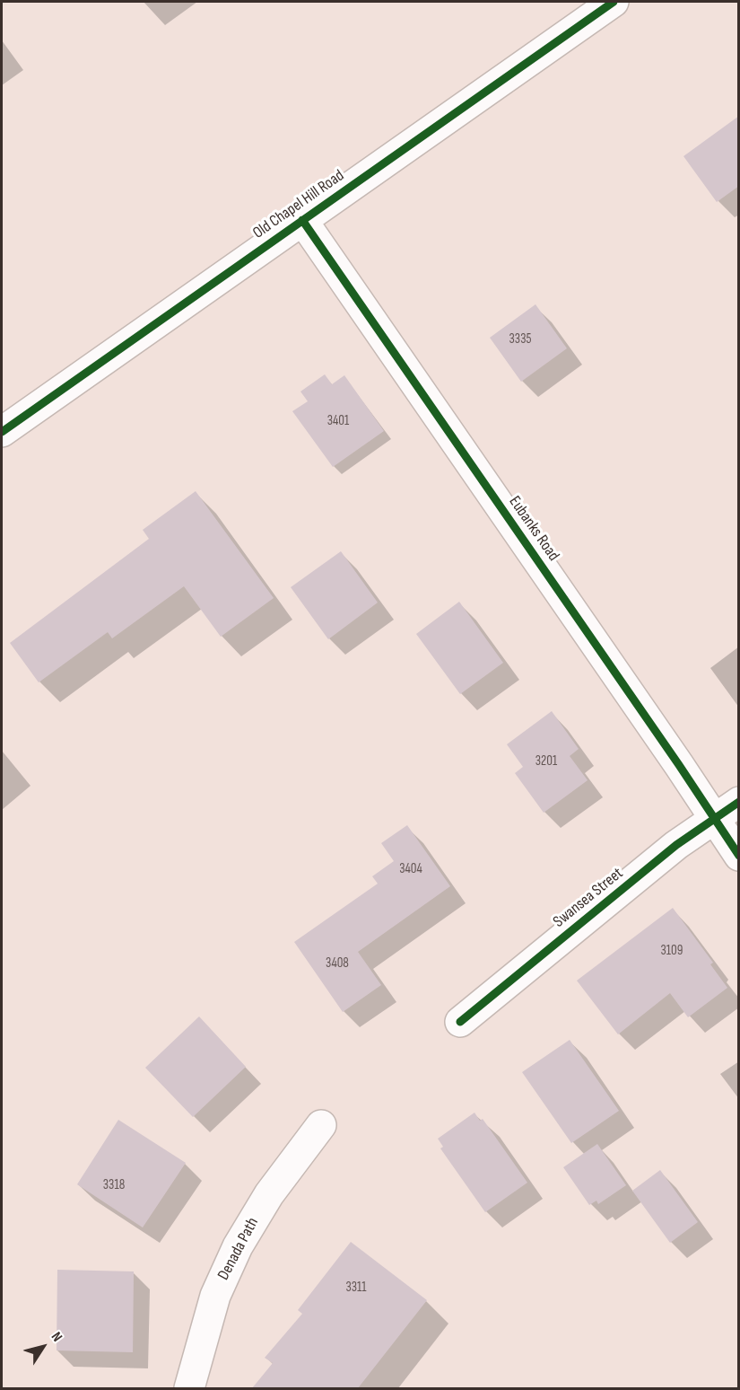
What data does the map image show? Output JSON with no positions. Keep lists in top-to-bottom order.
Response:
{
  "streets": {
    "street": [
      "Old Chapel Hill Road",
      "Eubanks Road",
      "Swansea Street",
      "Denada Path"
    ]
  },
  "crossings": [
    ["Old Chapel Hill Road", "Eubanks Road"],
    ["Eubanks Road", "Swansea Street"]
  ],
  "house_numbers": [
    "3335",
    "3401",
    "3201",
    "3404",
    "3109",
    "3408",
    "3318",
    "3311"
  ],
  "north": "top right"
}
